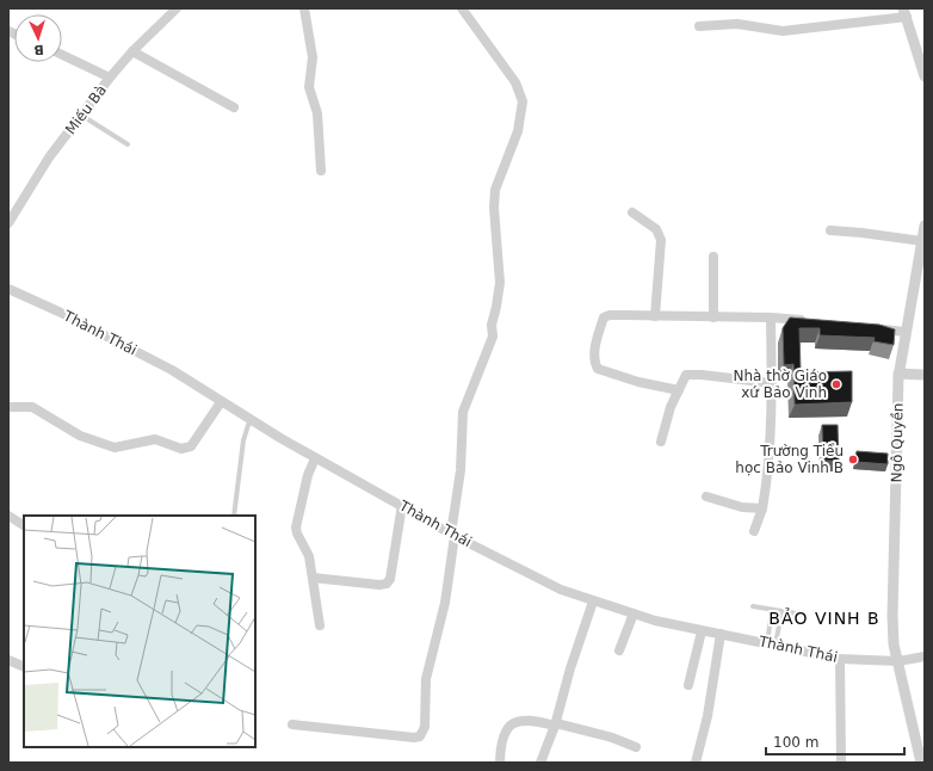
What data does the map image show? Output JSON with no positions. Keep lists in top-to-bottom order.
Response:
{
  "streets": {
    "street": ["Miếu Bà", "Thành Thái", "Ngô Quyền"]
  },
  "crossings": [
    ["Thành Thái", "Ngô Quyền"]
  ],
  "districts": ["BẢO VINH B"],
  "places": ["Nhà thờ Giáo xứ Bảo Vinh", "Trường Tiểu học Bảo Vinh B"],
  "scale_bar": "100 m",
  "north": "bottom"
}
